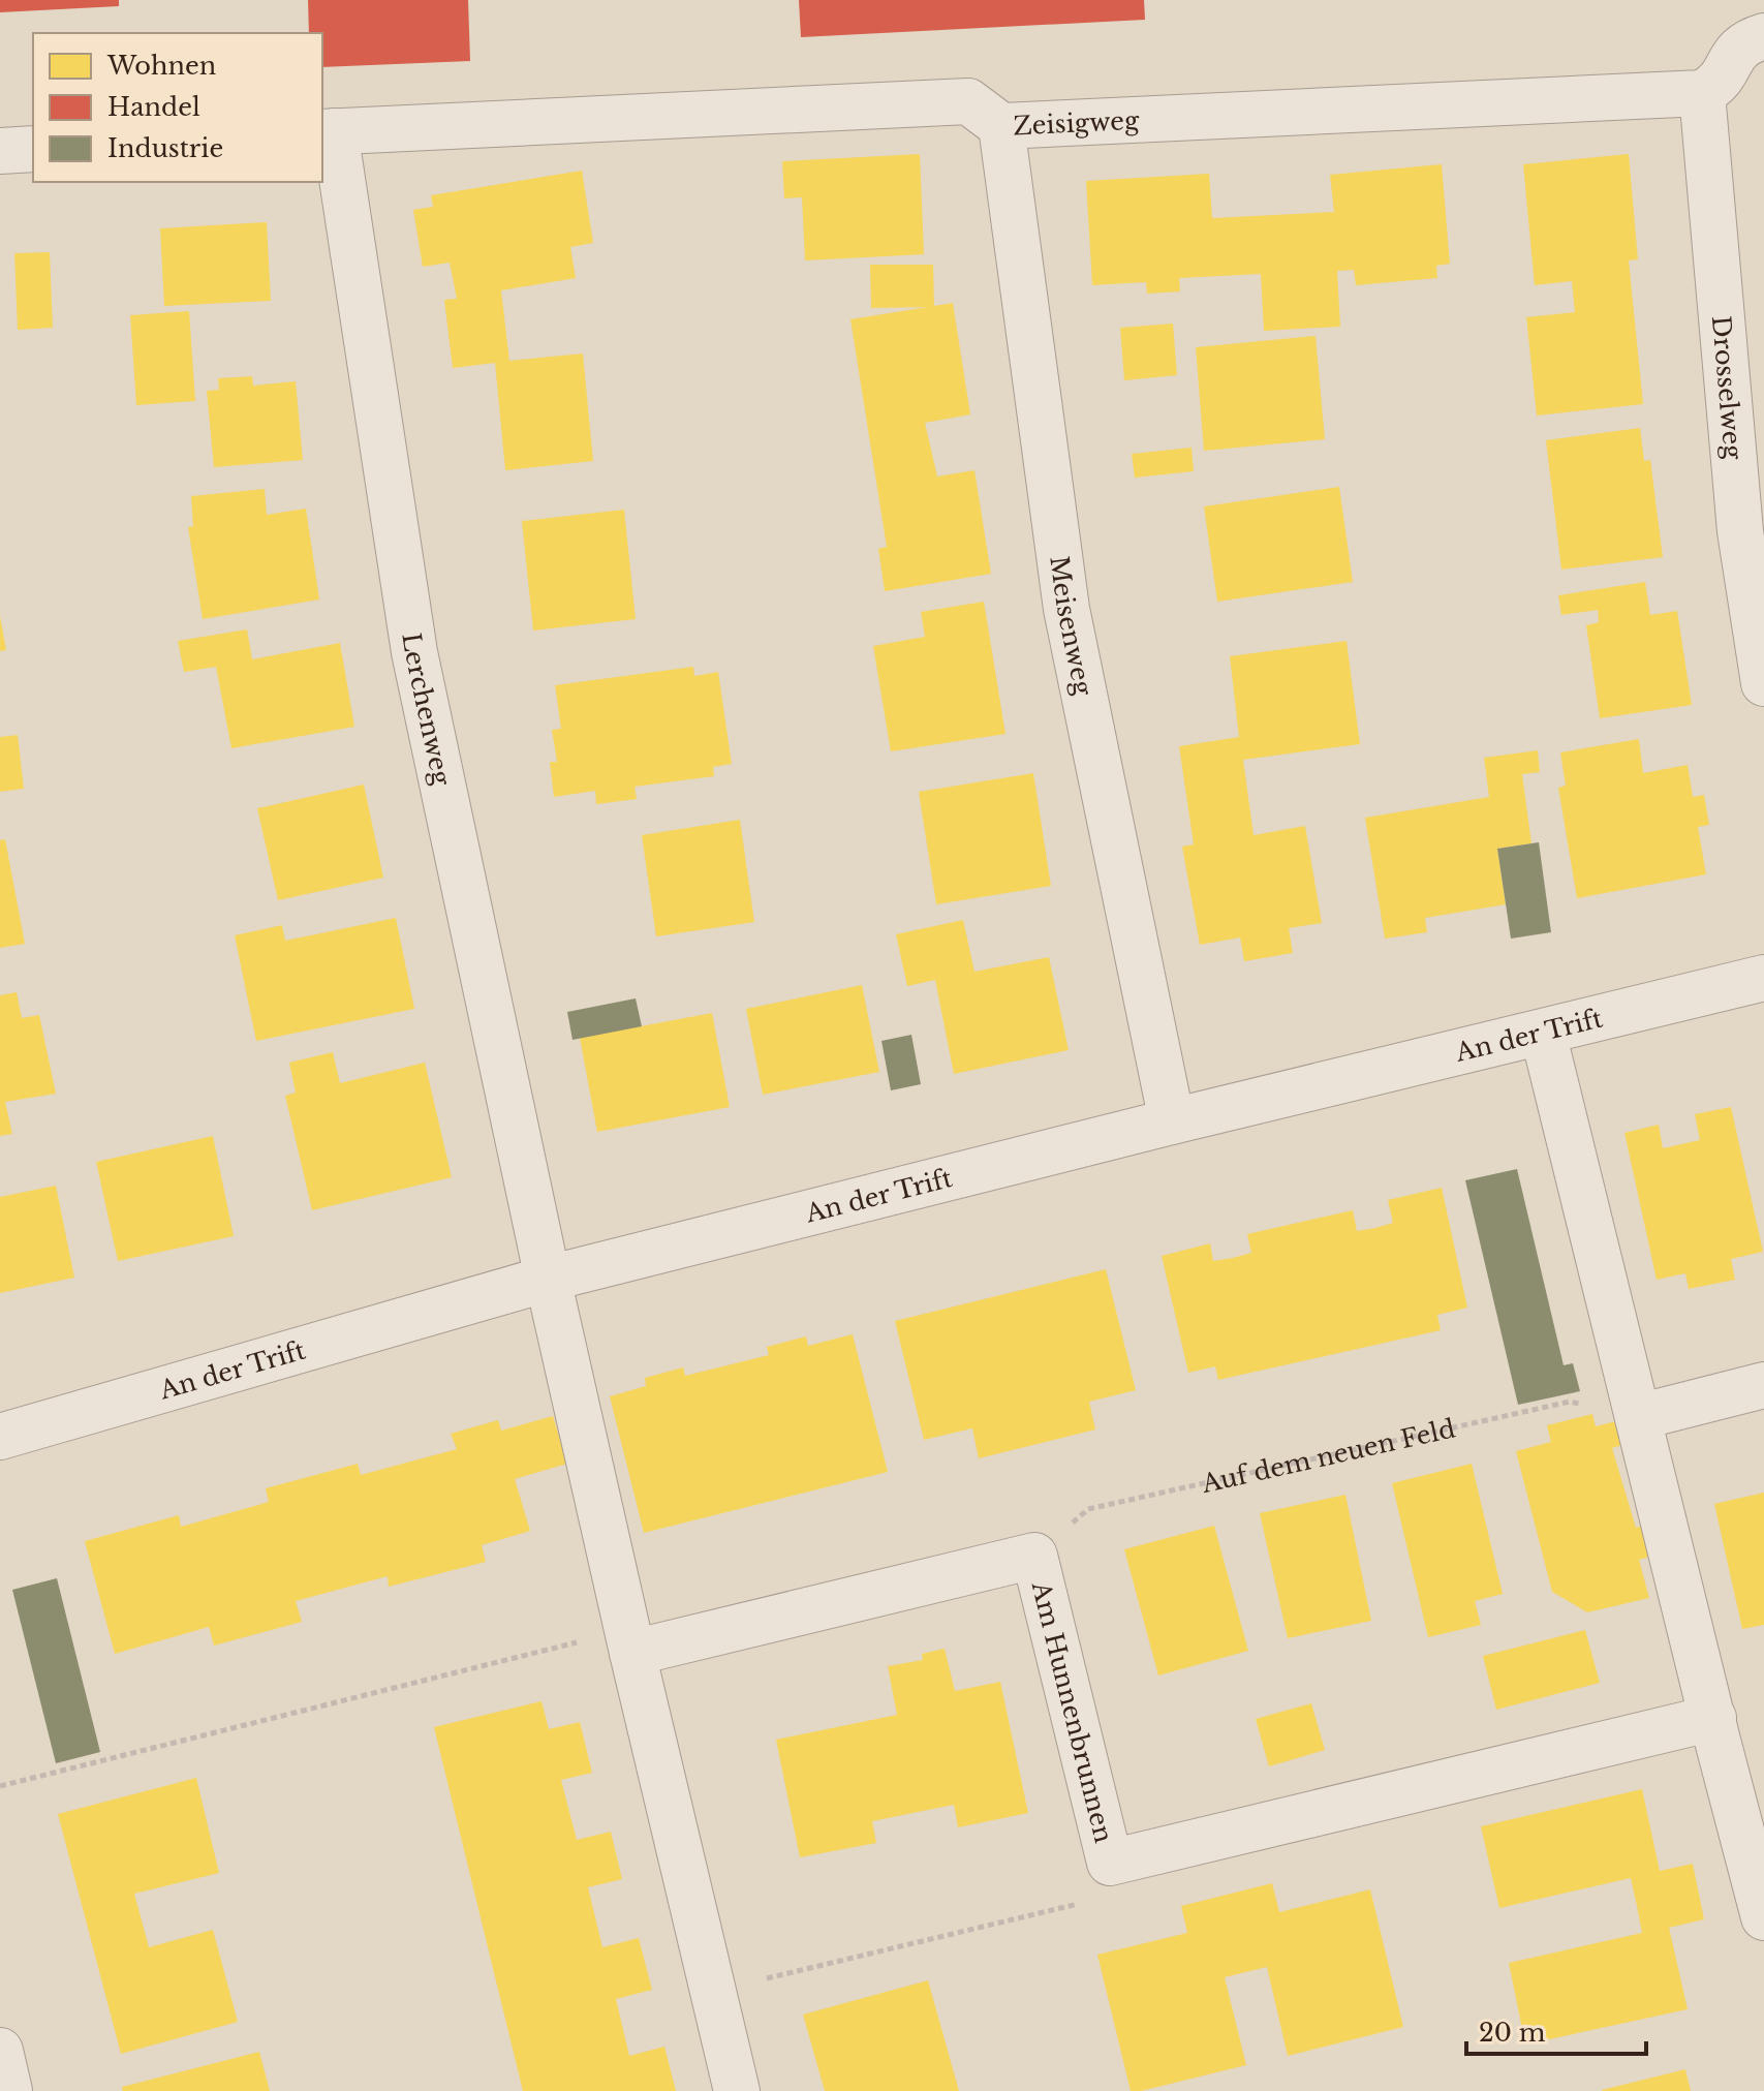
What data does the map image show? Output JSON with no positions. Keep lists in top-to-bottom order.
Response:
{
  "streets": {
    "street": [
      "Zeisigweg",
      "Drosselweg",
      "Meisenweg",
      "Lerchenweg",
      "An der Trift",
      "Am Hunnenbrunnen"
    ],
    "path": ["Auf dem neuen Feld"]
  },
  "crossings": [
    ["Zeisigweg", "Drosselweg"],
    ["Zeisigweg", "Meisenweg"],
    ["Zeisigweg", "Lerchenweg"],
    ["Meisenweg", "An der Trift"],
    ["Lerchenweg", "An der Trift"],
    ["Auf dem neuen Feld", "Am Hunnenbrunnen"]
  ],
  "legend": ["Wohnen", "Handel", "Industrie"],
  "scale_bar": "20 m"
}
